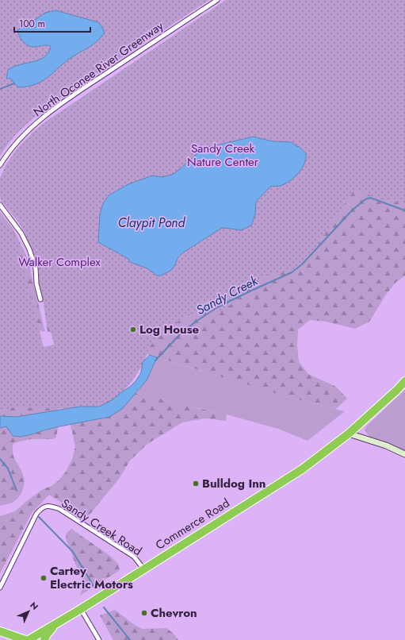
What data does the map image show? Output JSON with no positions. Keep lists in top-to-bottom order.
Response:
{
  "streets": {
    "highway": ["Commerce Road"],
    "street": ["North Oconee River Greenway", "Sandy Creek Road"]
  },
  "crossings": [
    ["Commerce Road", "Sandy Creek Road"]
  ],
  "water": ["Claypit Pond", "Sandy Creek"],
  "parks": ["Sandy Creek Nature Center", "Walker Complex"],
  "places": [
    "Log House",
    "Bulldog Inn",
    "Cartey Electric Motors",
    "Chevron"
  ],
  "scale_bar": "100 m",
  "north": "top right"
}
